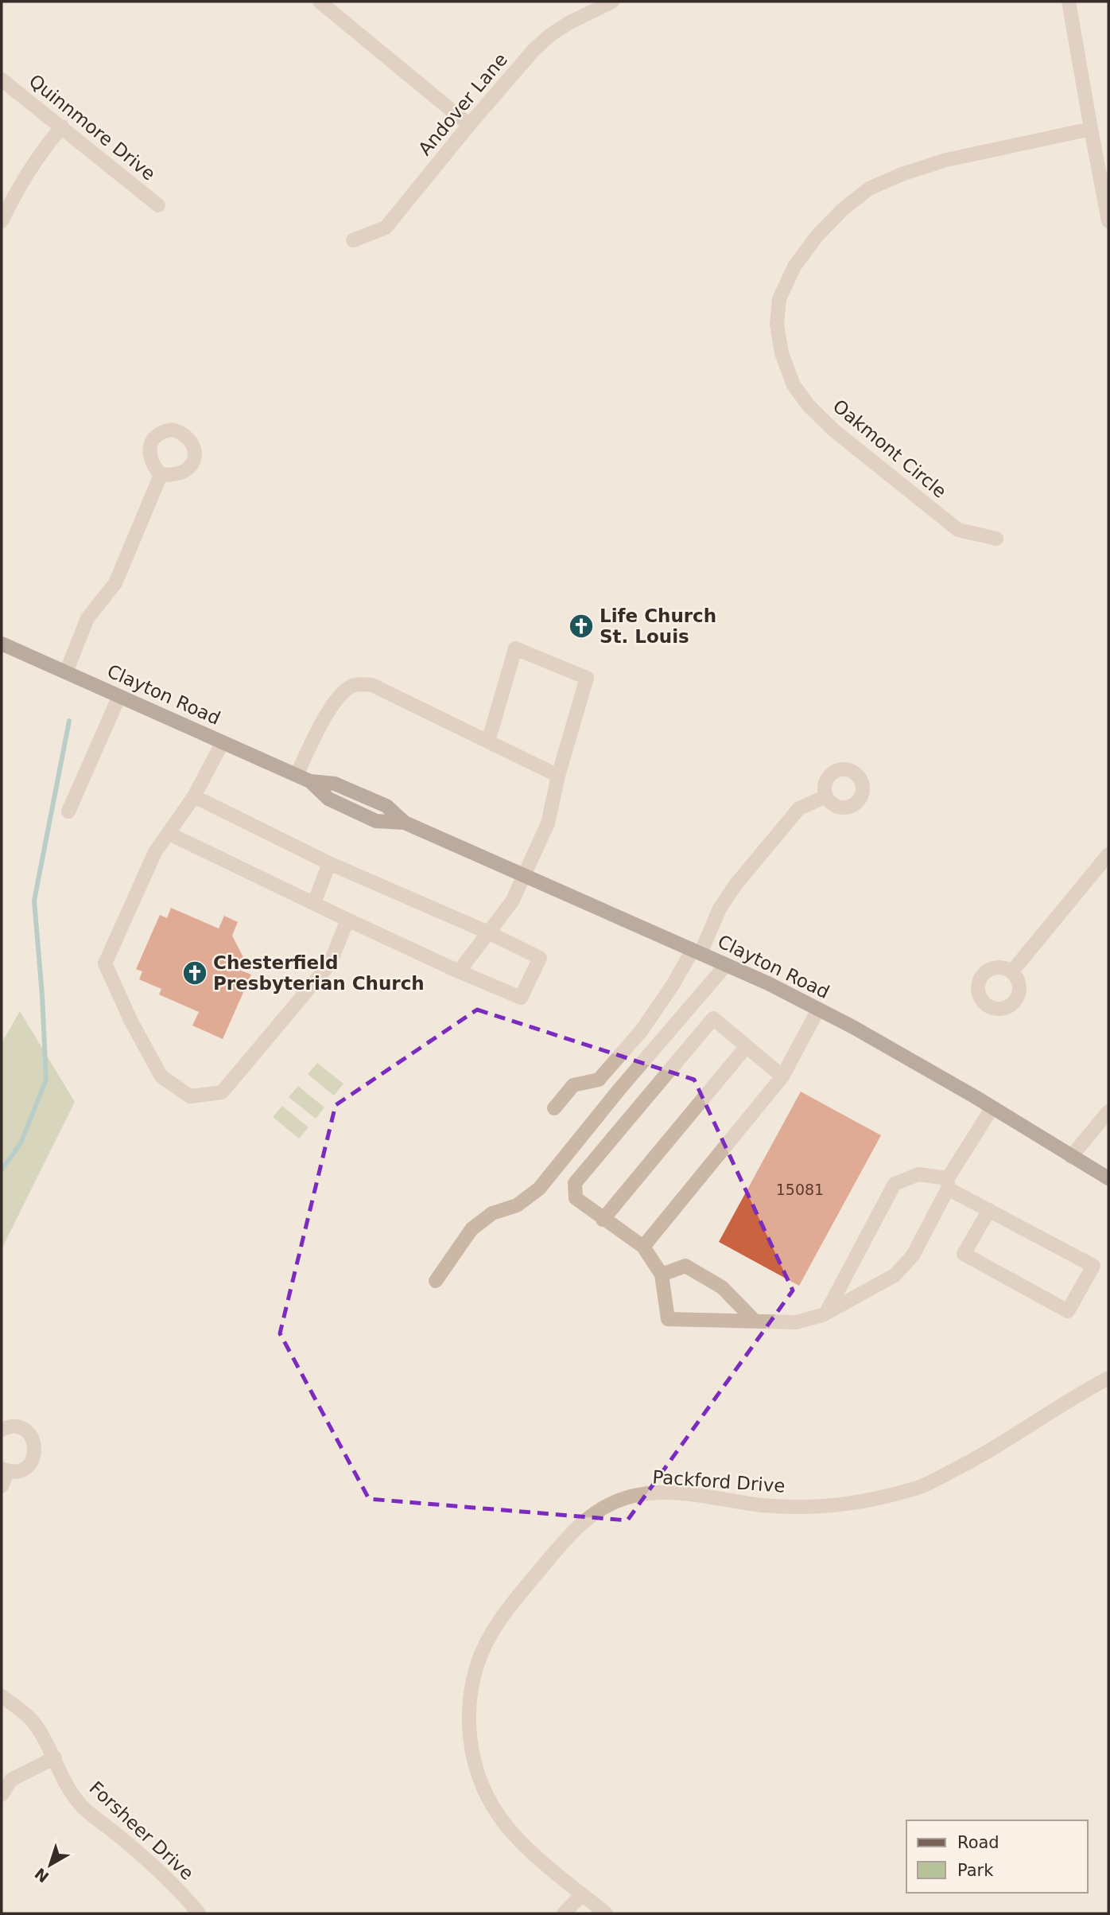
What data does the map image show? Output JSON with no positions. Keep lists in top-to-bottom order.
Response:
{
  "streets": {
    "main road": ["Clayton Road"],
    "street": [
      "Andover Lane",
      "Quinnmore Drive",
      "Oakmont Circle",
      "Packford Drive",
      "Forsheer Drive"
    ]
  },
  "places": {
    "church": ["Life Church St. Louis", "Chesterfield Presbyterian Church"]
  },
  "house_numbers": ["15081"],
  "legend": ["Road", "Park"],
  "north": "bottom left"
}
